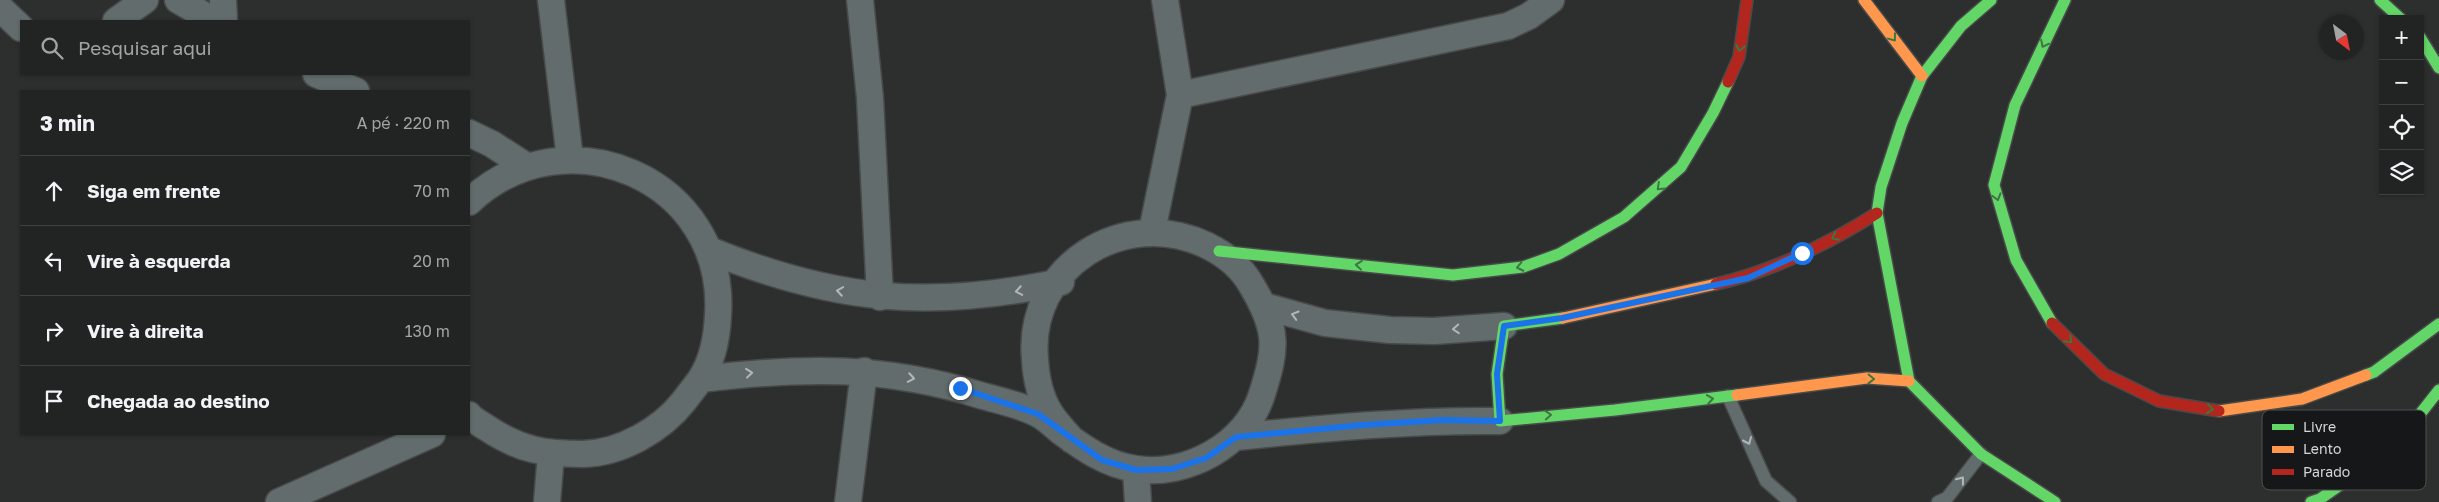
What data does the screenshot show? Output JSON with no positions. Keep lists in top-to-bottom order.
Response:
{
  "legend": ["Livre", "Lento", "Parado"],
  "north": "bottom right",
  "page": {
    "map_buttons": ["+", "−"],
    "search": "Pesquisar aqui",
    "heading": ["3 min", "A pé · 220 m"],
    "list": [
      ["Siga em frente", "70 m"],
      ["Vire à esquerda", "20 m"],
      ["Vire à direita", "130 m"],
      "Chegada ao destino"
    ]
  }
}
